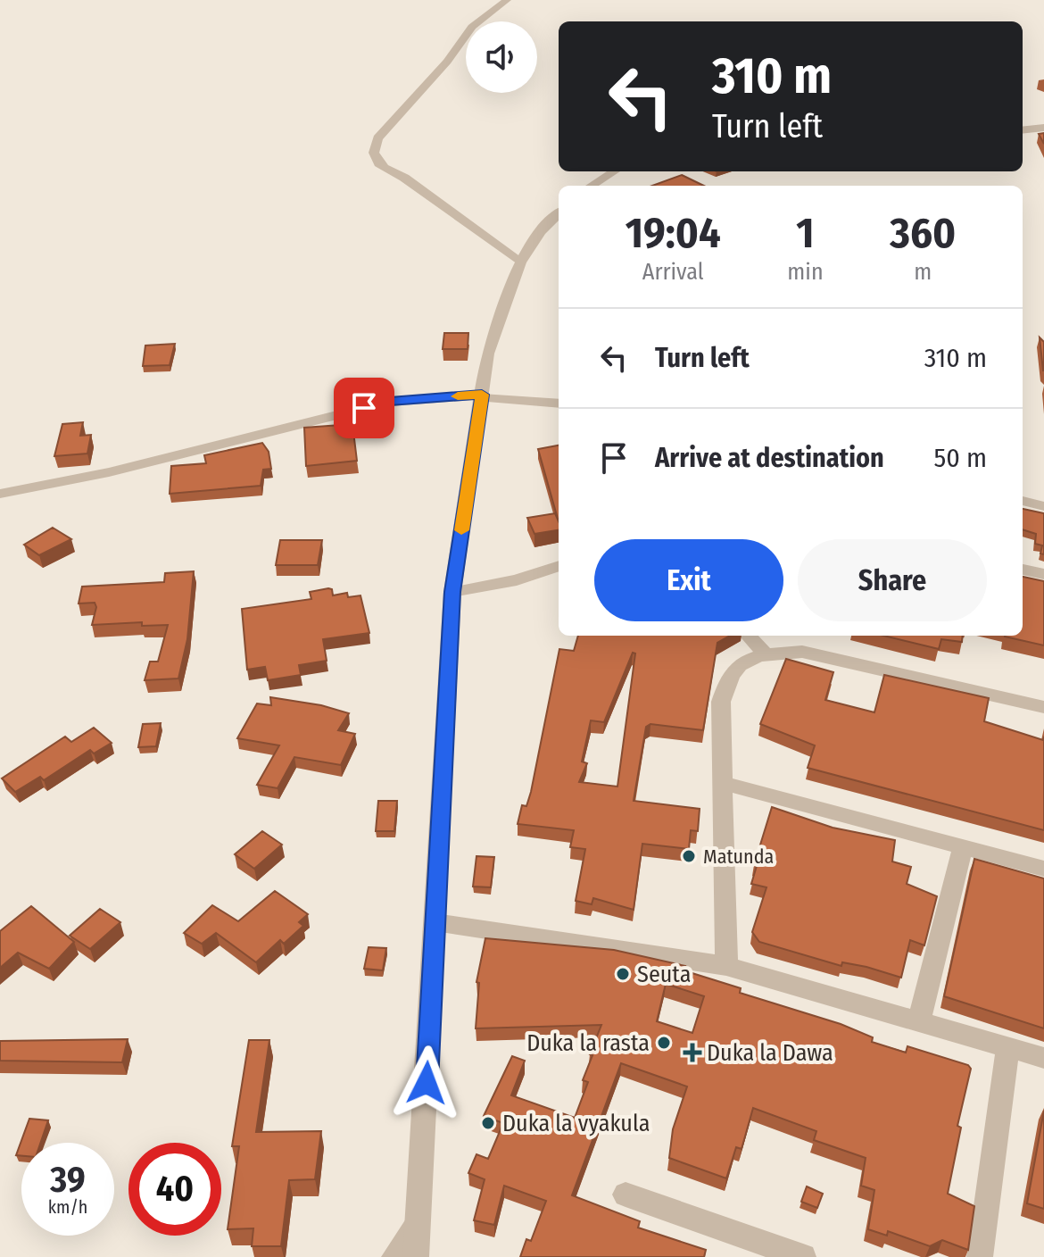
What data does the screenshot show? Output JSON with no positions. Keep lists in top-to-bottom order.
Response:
{
  "places": {
    "other": [
      "Matunda",
      "Seuta",
      "Duka la rasta",
      "Duka la vyakula"
    ],
    "health": ["Duka la Dawa"]
  },
  "page": {
    "turn": ["310 m", "Turn left"],
    "eta": [
      "19:04",
      "Arrival",
      "1",
      "min",
      "360",
      "m"
    ],
    "list": [
      {
        "name": "Turn left",
        "value": "310 m"
      },
      {
        "name": "Arrive at destination",
        "value": "50 m"
      }
    ],
    "buttons": ["Exit", "Share"],
    "speed": "39 km/h",
    "limit": "40"
  }
}
